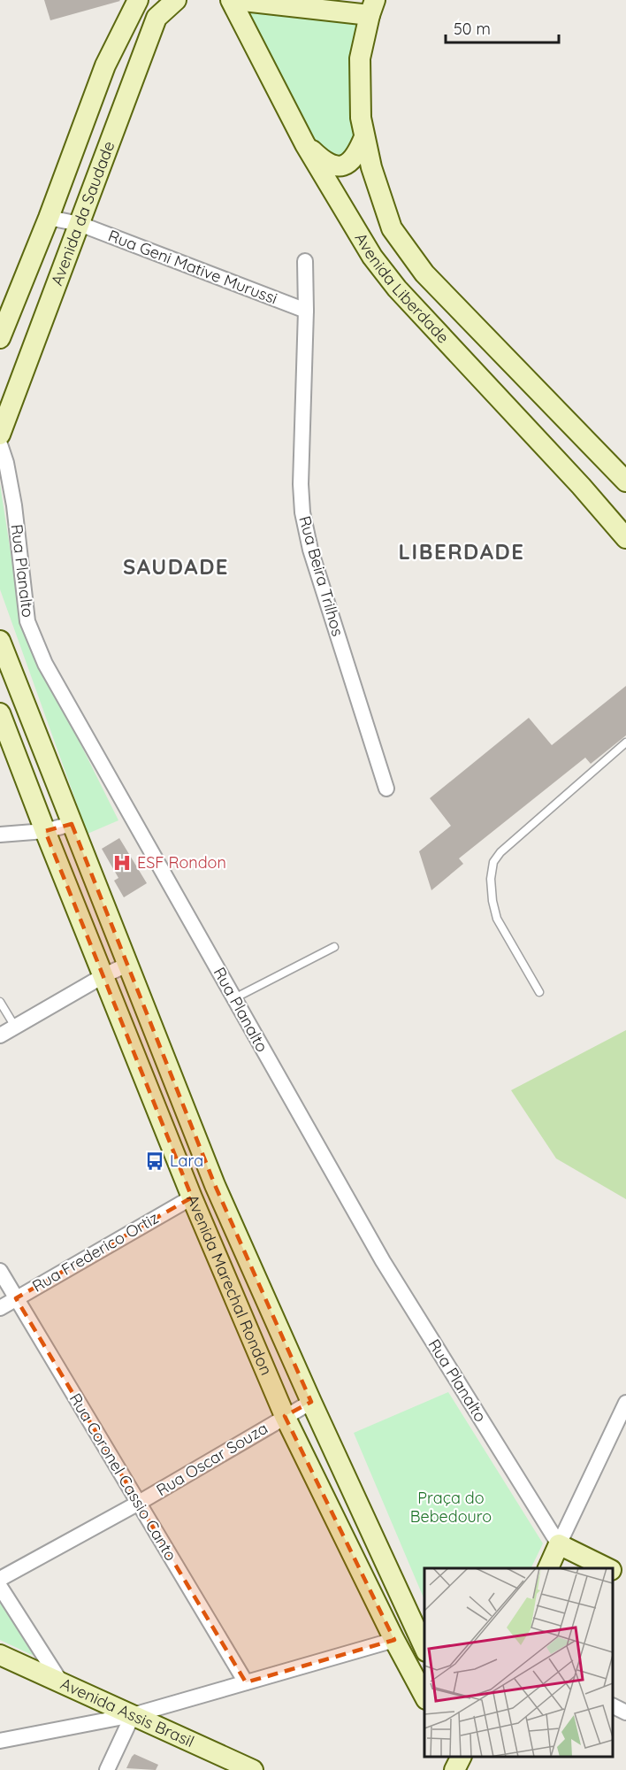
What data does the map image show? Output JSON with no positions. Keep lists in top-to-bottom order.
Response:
{
  "streets": {
    "main road": [
      "Avenida da Saudade",
      "Avenida Liberdade",
      "Avenida Marechal Rondon",
      "Avenida Assis Brasil"
    ],
    "street": [
      "Rua Geni Mative Murussi",
      "Rua Planalto",
      "Rua Beira Trilhos",
      "Rua Frederico Ortiz",
      "Rua Oscar Souza",
      "Rua Coronel Cassio Canto"
    ]
  },
  "crossings": [
    ["Avenida da Saudade", "Rua Geni Mative Murussi"],
    ["Rua Geni Mative Murussi", "Rua Beira Trilhos"],
    ["Rua Frederico Ortiz", "Avenida Marechal Rondon"],
    ["Rua Frederico Ortiz", "Rua Coronel Cassio Canto"],
    ["Avenida Marechal Rondon", "Rua Oscar Souza"],
    ["Rua Oscar Souza", "Rua Coronel Cassio Canto"]
  ],
  "districts": ["LIBERDADE", "SAUDADE"],
  "parks": ["Praça do Bebedouro"],
  "places": {
    "hospital": ["ESF Rondon"],
    "bus stop": ["Lara"]
  },
  "scale_bar": "50 m"
}
